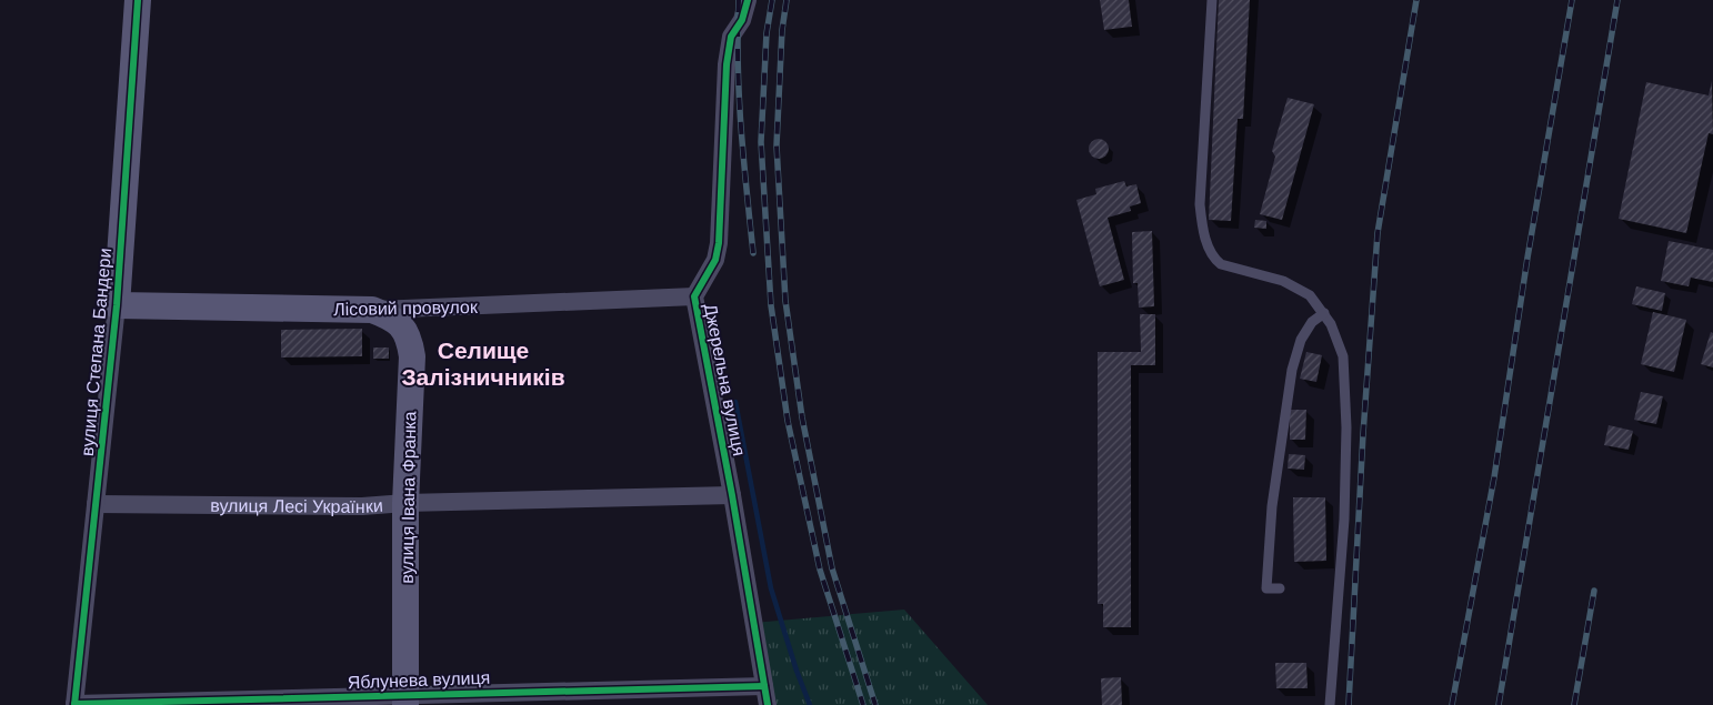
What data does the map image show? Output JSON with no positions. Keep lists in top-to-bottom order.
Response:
{
  "streets": {
    "street": [
      "Лісовий провулок",
      "вулиця Степана Бандери",
      "Джерельна вулиця",
      "вулиця Івана Франка",
      "вулиця Лесі Українки",
      "Яблунева вулиця"
    ]
  },
  "crossings": [
    ["Лісовий провулок", "вулиця Степана Бандери"],
    ["Лісовий провулок", "Джерельна вулиця"],
    ["Лісовий провулок", "вулиця Івана Франка"],
    ["вулиця Степана Бандери", "вулиця Лесі Українки"],
    ["вулиця Степана Бандери", "Яблунева вулиця"],
    ["Джерельна вулиця", "вулиця Лесі Українки"],
    ["Джерельна вулиця", "Яблунева вулиця"],
    ["вулиця Івана Франка", "вулиця Лесі Українки"],
    ["вулиця Івана Франка", "Яблунева вулиця"]
  ],
  "districts": ["Селище Залізничників"]
}
